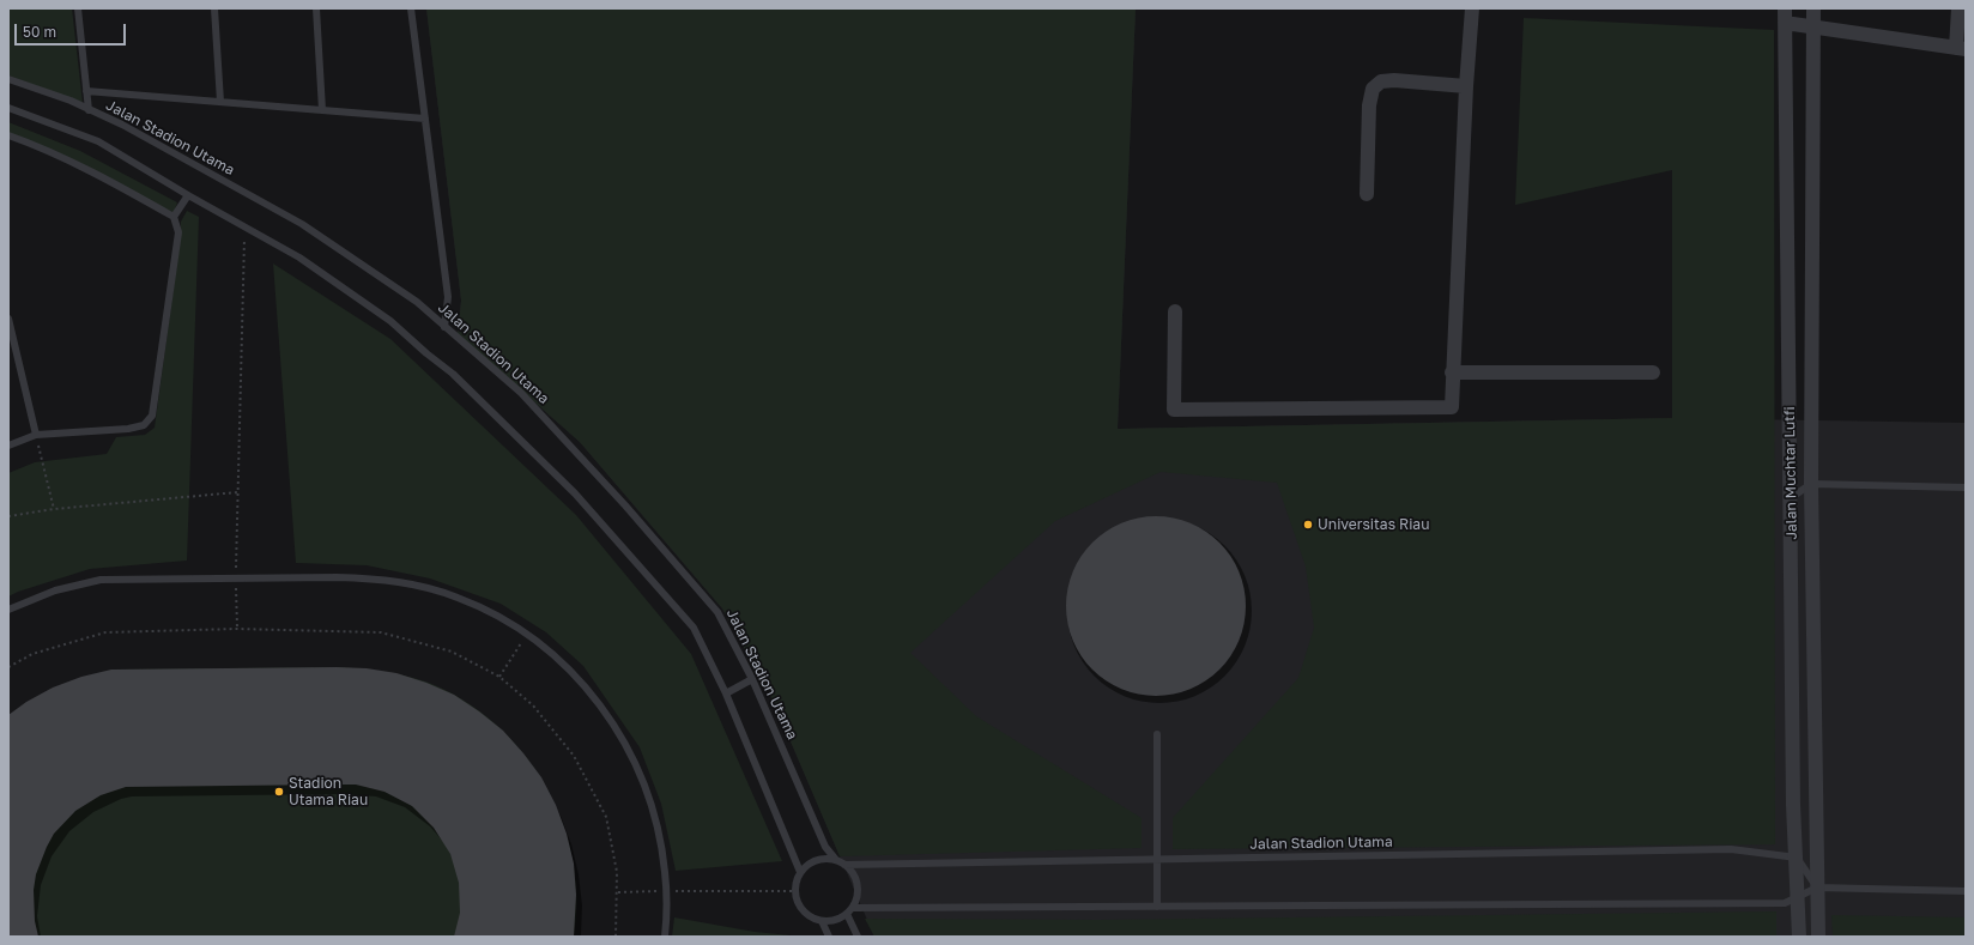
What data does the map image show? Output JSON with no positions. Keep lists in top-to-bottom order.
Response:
{
  "streets": {
    "street": ["Jalan Muchtar Lutfi"],
    "lane": ["Jalan Stadion Utama"]
  },
  "crossings": [
    ["Jalan Stadion Utama", "Jalan Muchtar Lutfi"]
  ],
  "places": ["Universitas Riau", "Stadion Utama Riau"],
  "scale_bar": "50 m"
}
